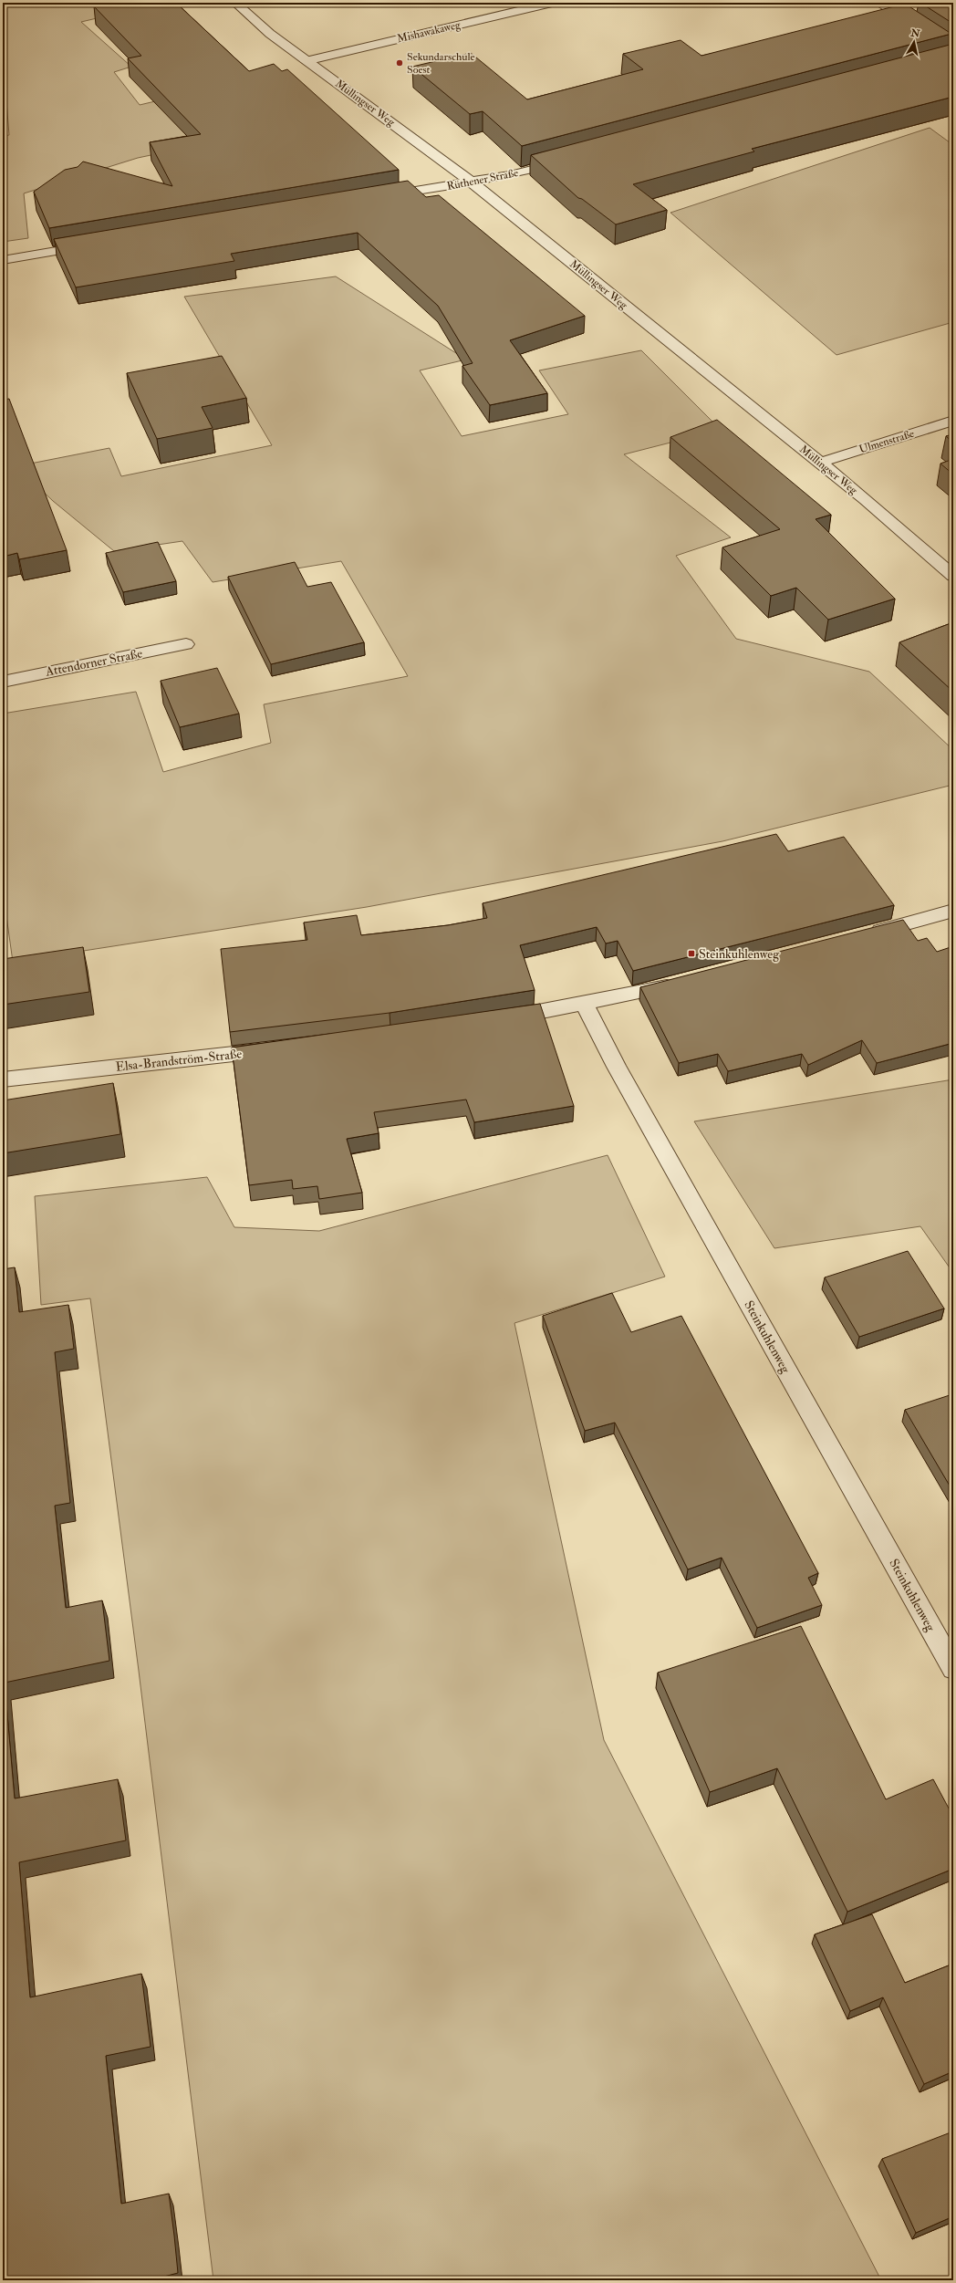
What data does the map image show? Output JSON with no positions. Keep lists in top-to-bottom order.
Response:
{
  "streets": {
    "street": [
      "Mishawakaweg",
      "Müllingser Weg",
      "Rüthener Straße",
      "Ulmenstraße",
      "Attendorner Straße",
      "Elsa-Brandström-Straße",
      "Steinkuhlenweg"
    ]
  },
  "crossings": [
    ["Mishawakaweg", "Müllingser Weg"],
    ["Müllingser Weg", "Rüthener Straße"],
    ["Müllingser Weg", "Ulmenstraße"]
  ],
  "places": {
    "other": ["Sekundarschule Soest"],
    "transit": ["Steinkuhlenweg"]
  },
  "north": "top"
}
